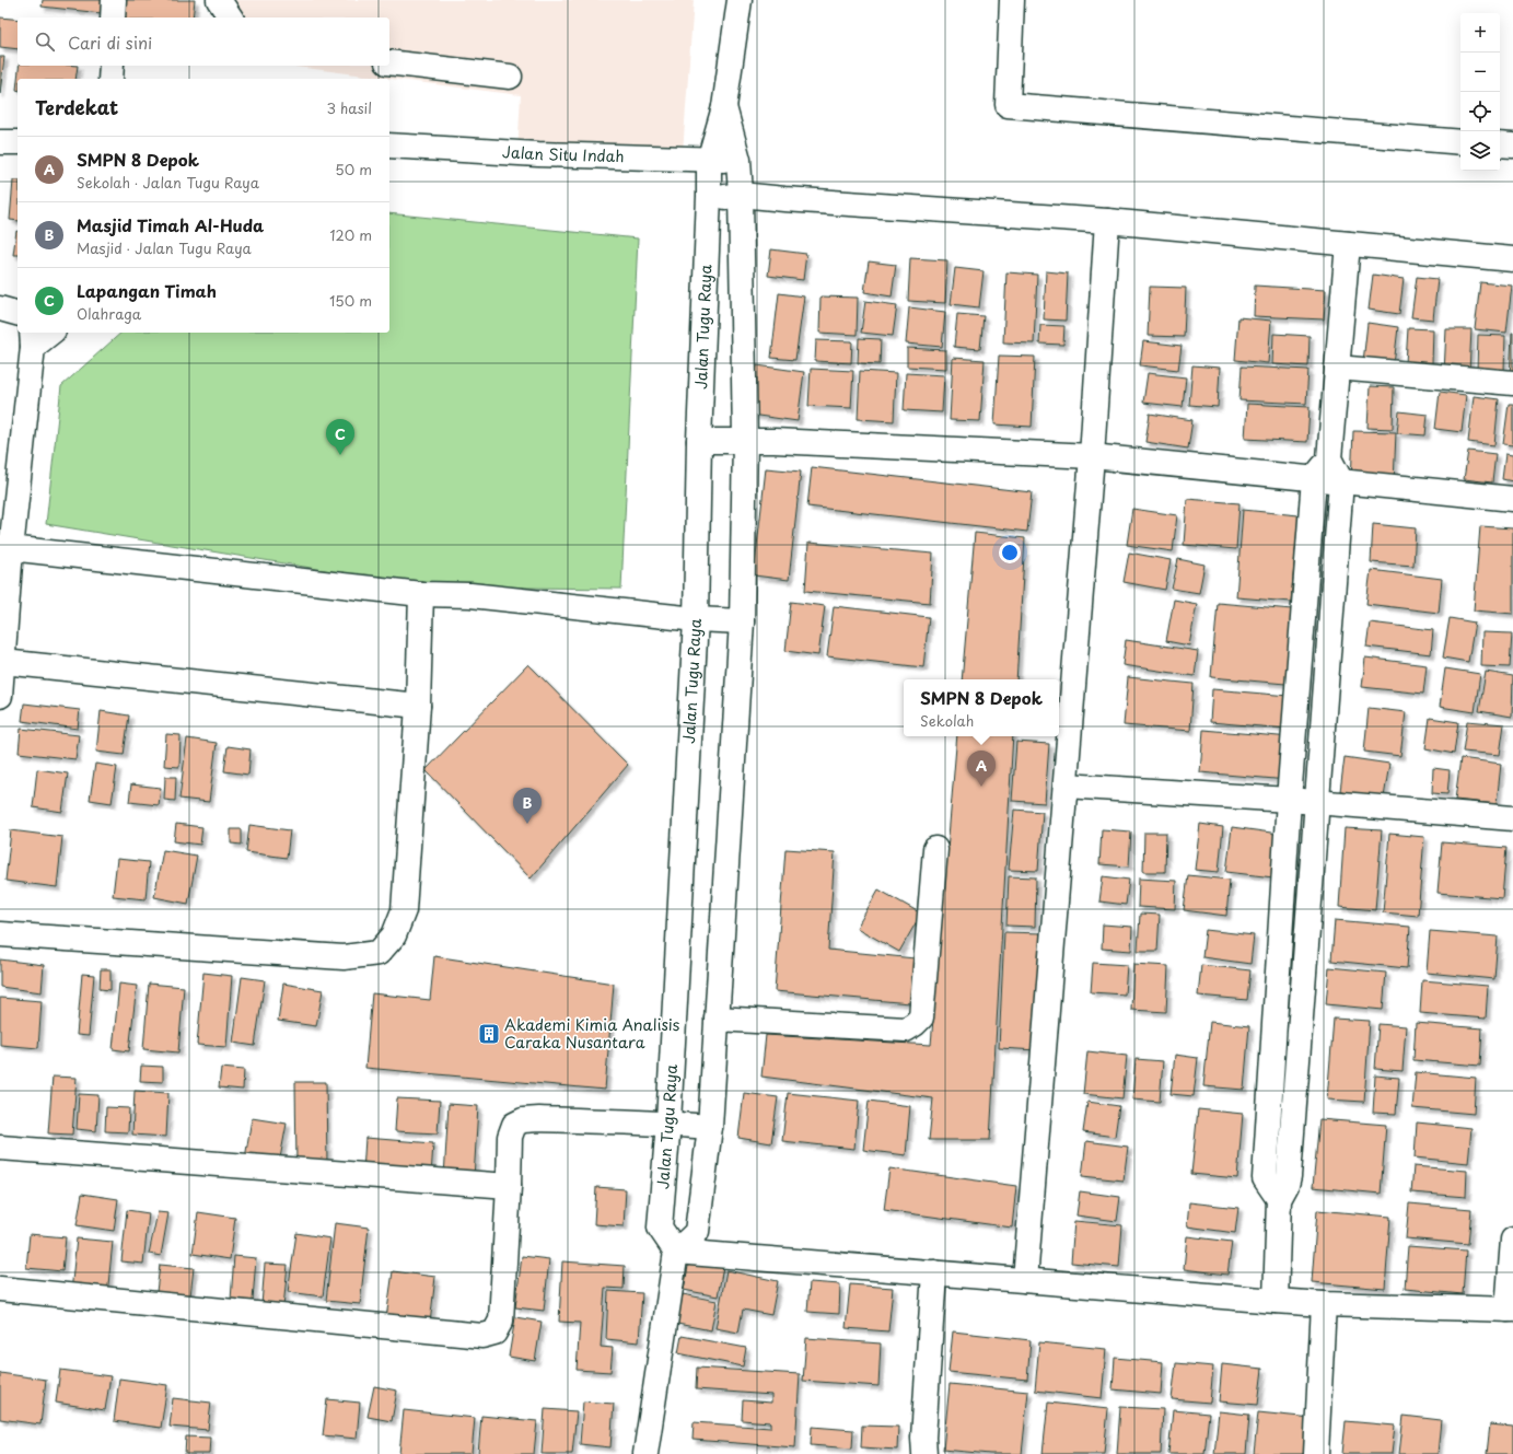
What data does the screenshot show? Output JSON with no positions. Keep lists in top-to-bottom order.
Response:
{
  "streets": {
    "street": ["Jalan Situ Indah", "Jalan Tugu Raya"]
  },
  "crossings": [
    ["Jalan Situ Indah", "Jalan Tugu Raya"]
  ],
  "places": {
    "building": ["Akademi Kimia Analisis Caraka Nusantara"]
  },
  "page": {
    "map_buttons": ["+", "−"],
    "search": "Cari di sini",
    "heading": ["Terdekat", "3 hasil"],
    "list": [
      {
        "mark": "A",
        "name": "SMPN 8 Depok",
        "note": "Sekolah · Jalan Tugu Raya",
        "value": "50 m"
      },
      {
        "mark": "B",
        "name": "Masjid Timah Al-Huda",
        "note": "Masjid · Jalan Tugu Raya",
        "value": "120 m"
      },
      {
        "mark": "C",
        "name": "Lapangan Timah",
        "note": "Olahraga",
        "value": "150 m"
      }
    ],
    "pins": ["C", "A", "B"],
    "popup": ["SMPN 8 Depok", "Sekolah"]
  }
}
